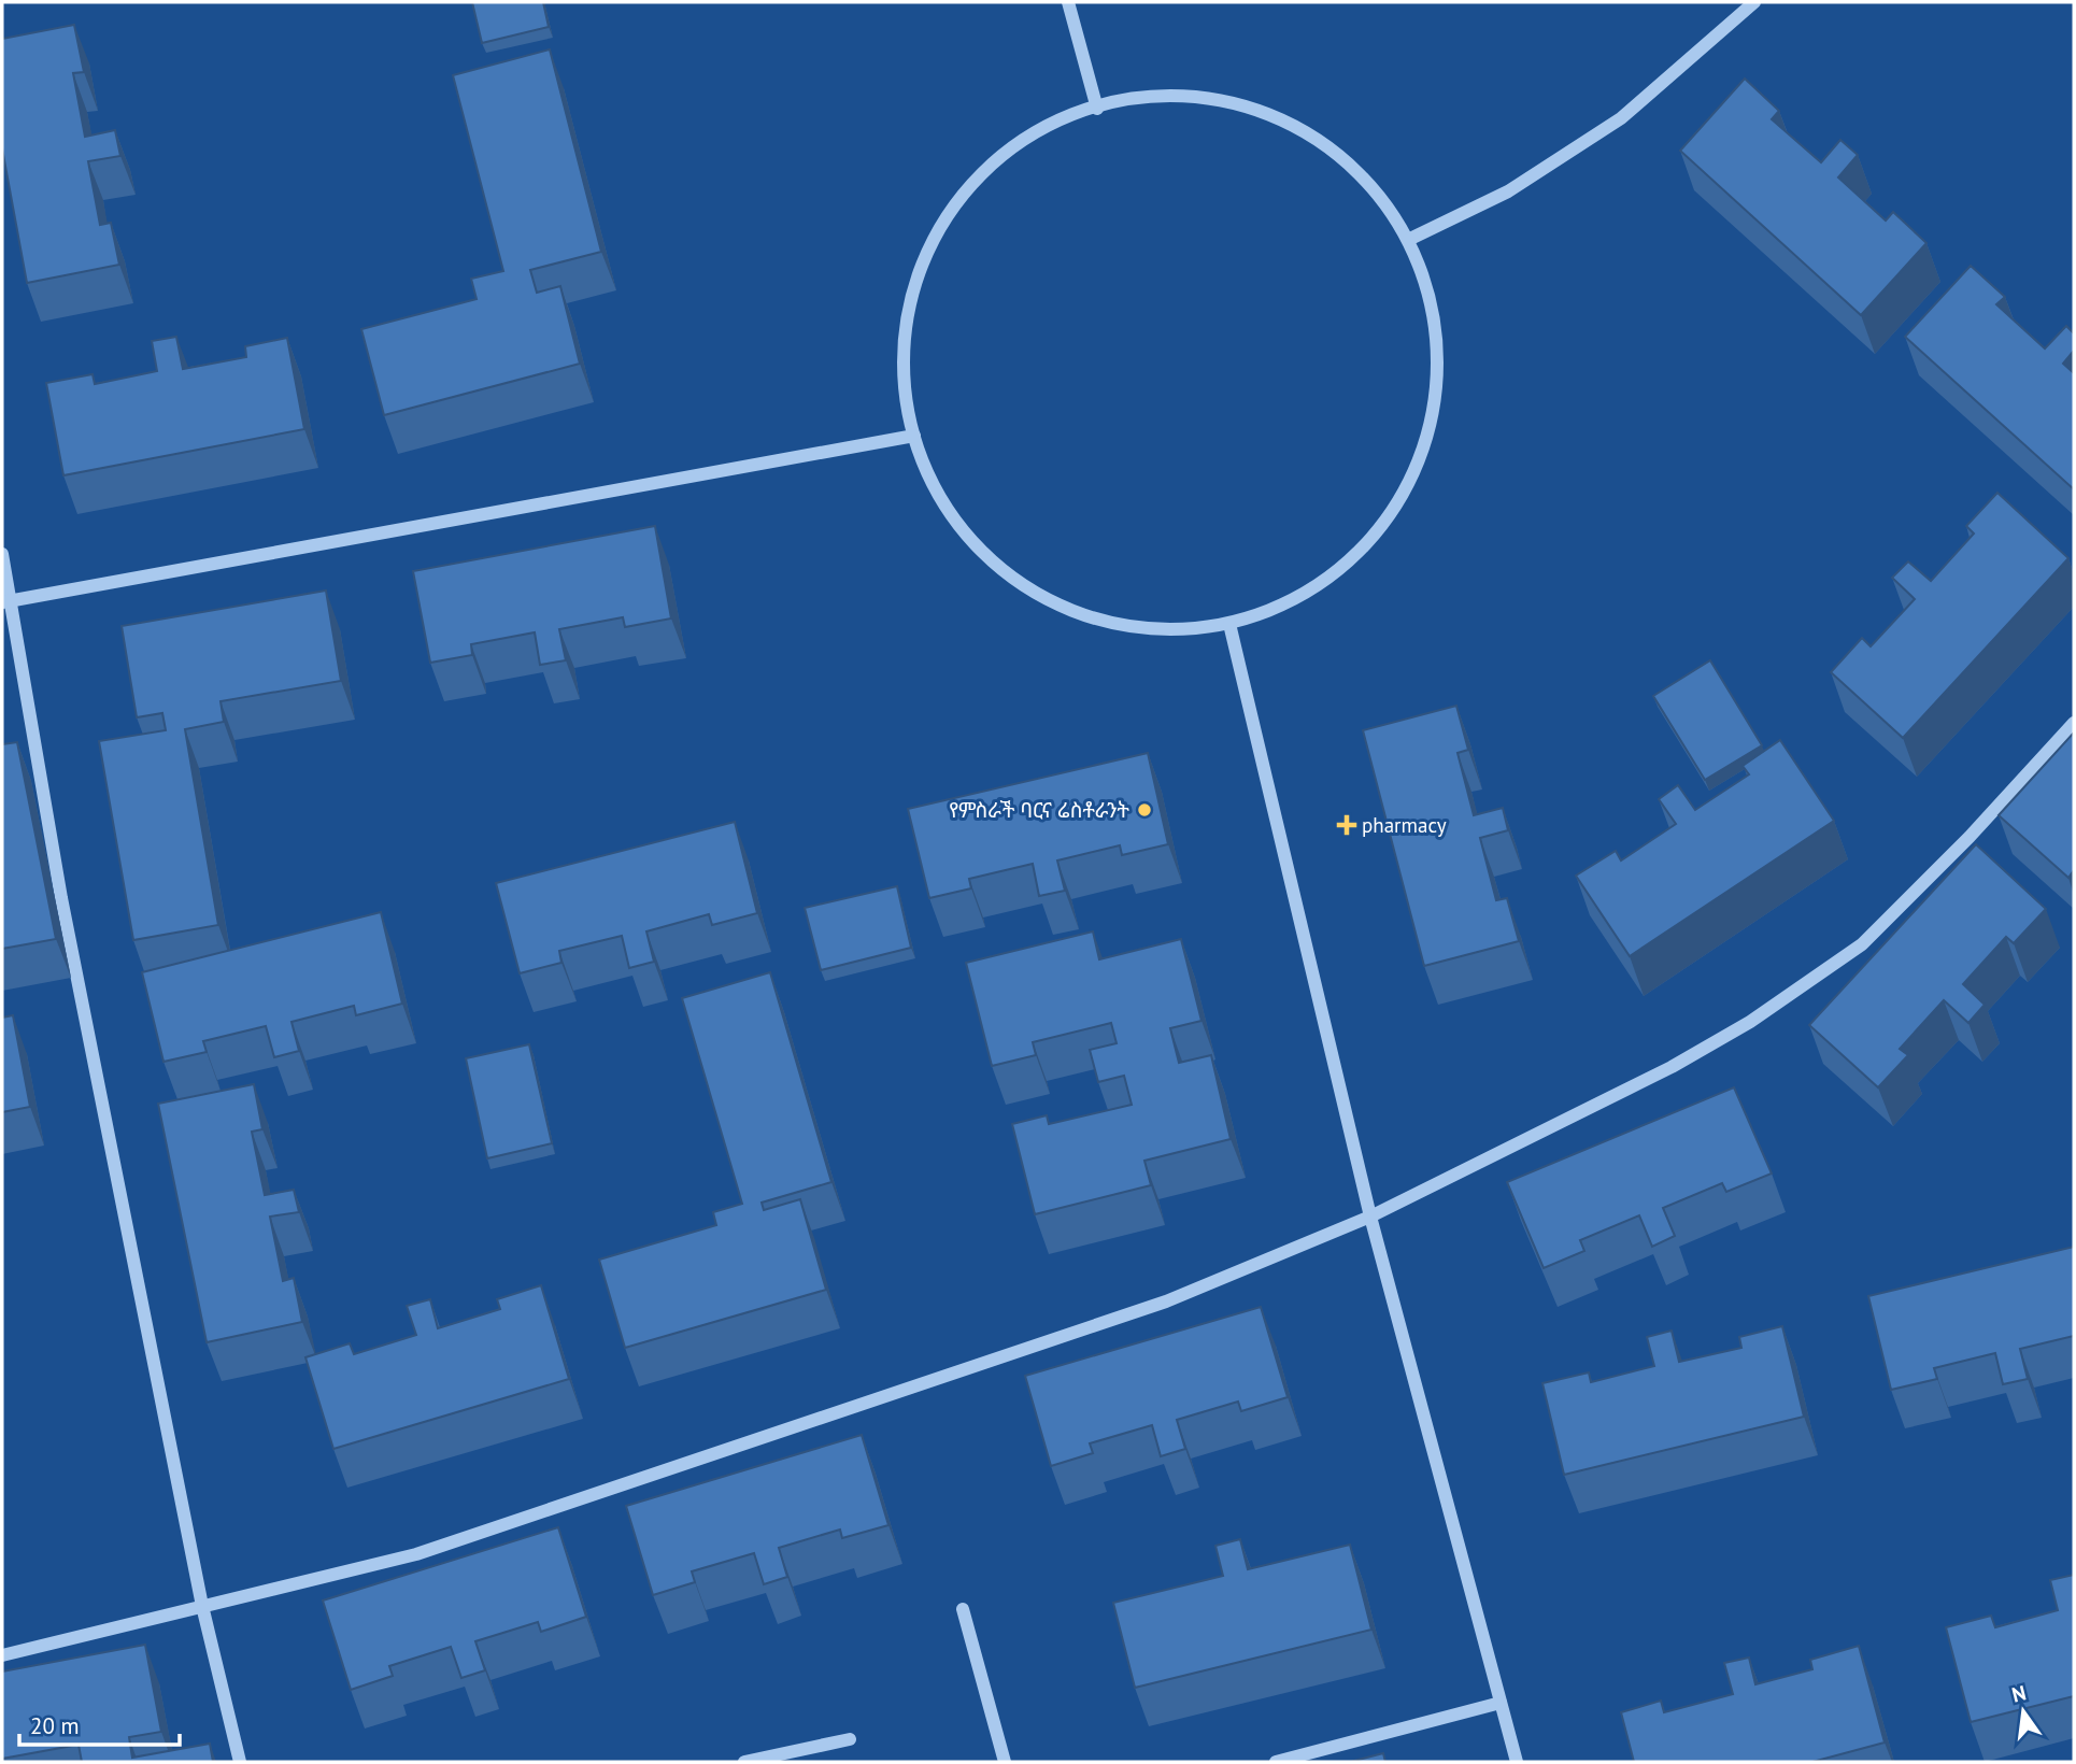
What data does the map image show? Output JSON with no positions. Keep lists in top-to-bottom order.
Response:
{
  "places": {
    "other": ["የምስራች ባርና ሬስቶራንት"],
    "health": ["pharmacy"]
  },
  "scale_bar": "20 m",
  "north": "top"
}
